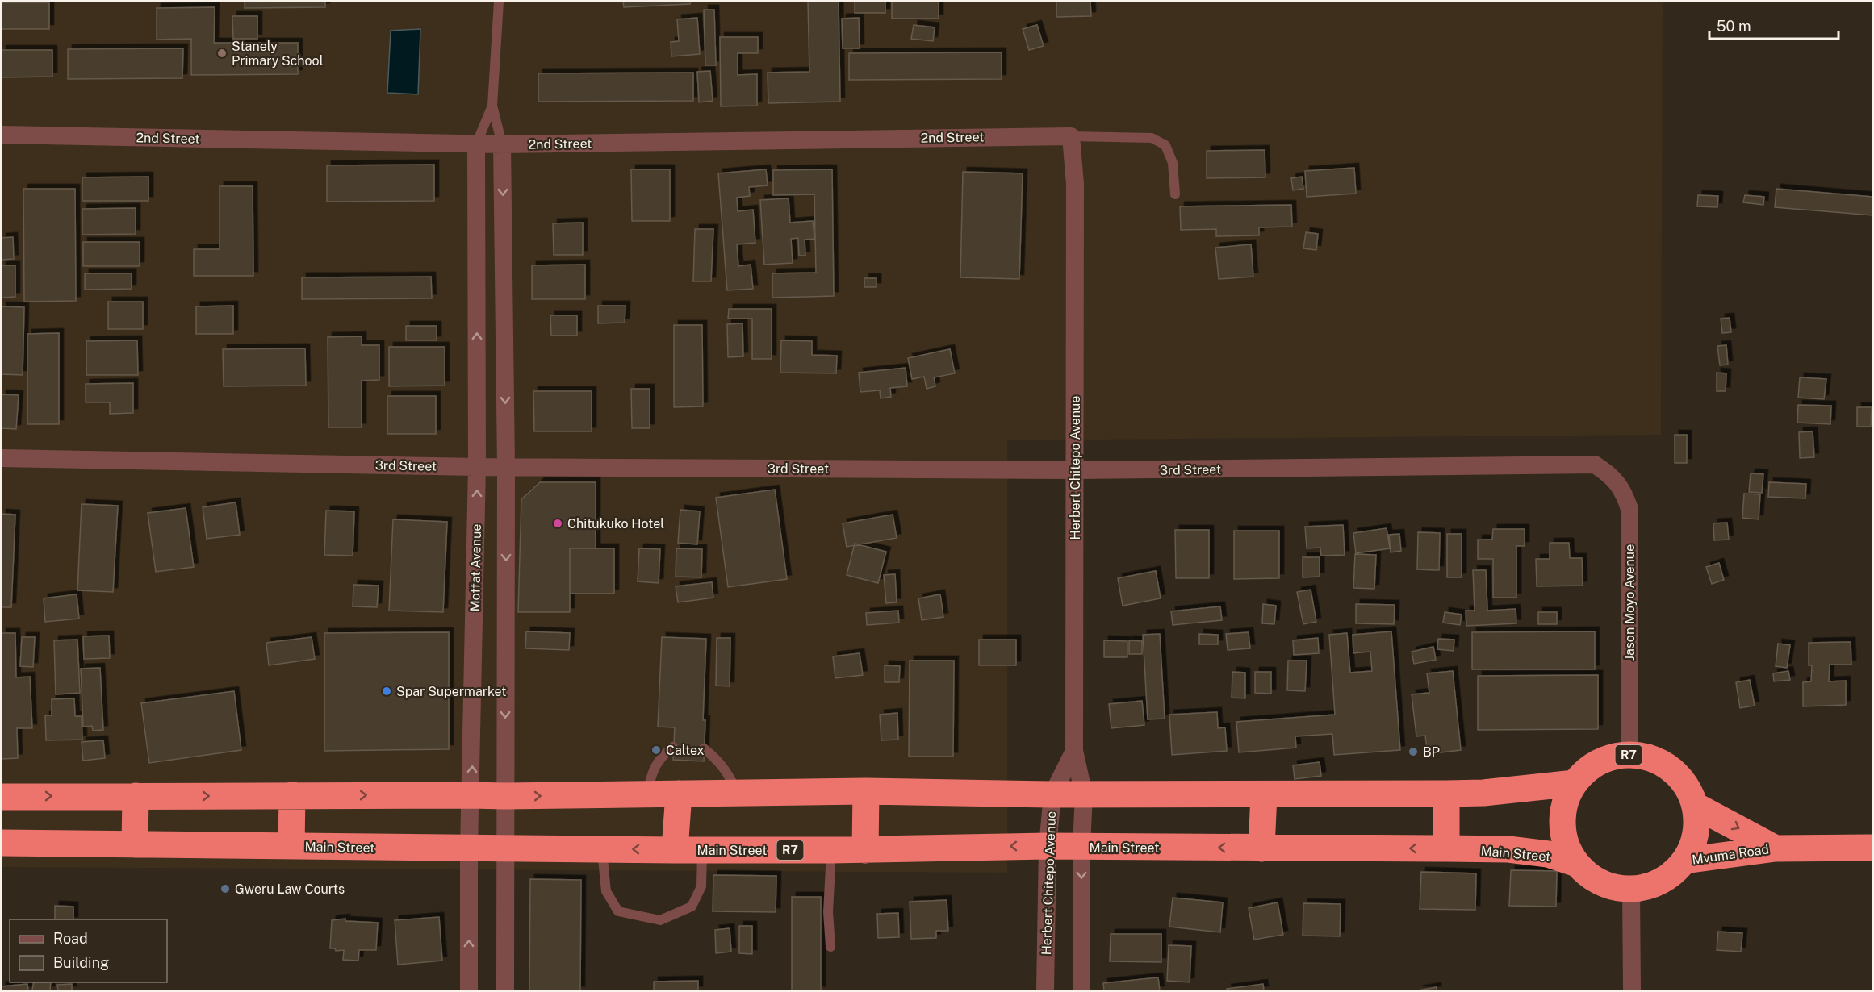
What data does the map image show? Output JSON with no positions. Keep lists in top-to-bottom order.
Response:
{
  "streets": {
    "highway": ["R7", "Main Street", "Mvuma Road"],
    "street": [
      "2nd Street",
      "3rd Street",
      "Herbert Chitepo Avenue",
      "Moffat Avenue",
      "Jason Moyo Avenue"
    ]
  },
  "crossings": [
    ["2nd Street", "Herbert Chitepo Avenue"],
    ["2nd Street", "Moffat Avenue"],
    ["3rd Street", "Herbert Chitepo Avenue"],
    ["3rd Street", "Moffat Avenue"],
    ["3rd Street", "Jason Moyo Avenue"],
    ["Herbert Chitepo Avenue", "Main Street"],
    ["Moffat Avenue", "Main Street"],
    ["Jason Moyo Avenue", "Main Street"],
    ["Jason Moyo Avenue", "Mvuma Road"],
    ["Main Street", "Mvuma Road"]
  ],
  "places": [
    "Stanely Primary School",
    "Chitukuko Hotel",
    "Spar Supermarket",
    "Caltex",
    "BP",
    "Gweru Law Courts"
  ],
  "legend": ["Road", "Building"],
  "scale_bar": "50 m"
}
